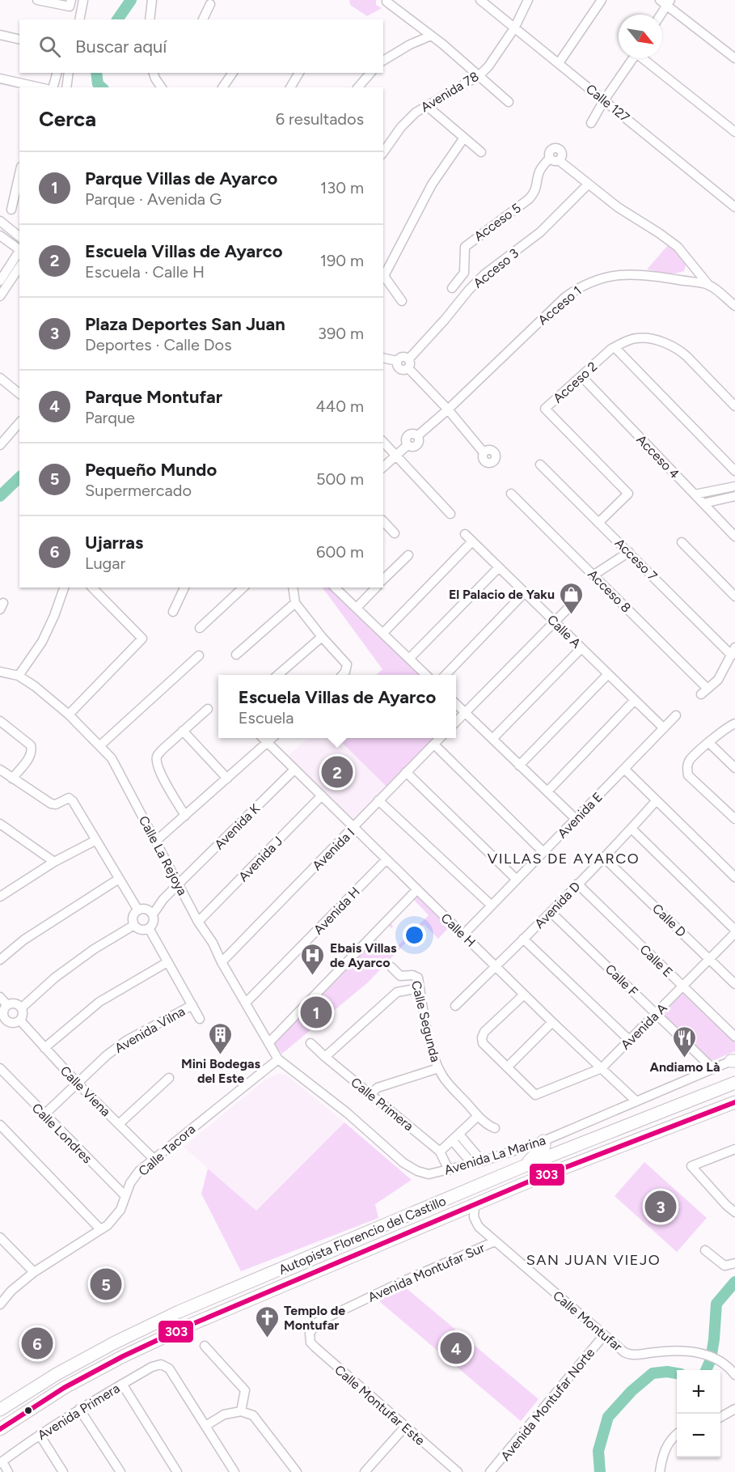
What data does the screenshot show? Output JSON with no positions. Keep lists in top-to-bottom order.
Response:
{
  "streets": {
    "highway": ["Autopista Florencio del Castillo"],
    "street": [
      "Avenida 78",
      "Calle 127",
      "Acceso 5",
      "Acceso 3",
      "Acceso 1",
      "Acceso 2",
      "Acceso 4",
      "Acceso 7",
      "Acceso 8",
      "Calle A",
      "Avenida E",
      "Avenida K",
      "Avenida I",
      "Calle La Rejoya",
      "Avenida J",
      "Avenida D",
      "Avenida H",
      "Calle D",
      "Calle H",
      "Calle E",
      "Calle F",
      "Calle Segunda",
      "Avenida A",
      "Avenida Vilna",
      "Calle Viena",
      "Calle Primera",
      "Calle Londres",
      "Calle Tacora",
      "Avenida La Marina",
      "Avenida Montufar Sur",
      "Calle Montufar",
      "Avenida Montufar Norte",
      "Calle Montufar Este",
      "Avenida Primera"
    ]
  },
  "crossings": [
    ["Avenida 78", "Calle 127"],
    ["Acceso 5", "Acceso 3"],
    ["Acceso 2", "Acceso 4"],
    ["Acceso 2", "Acceso 7"],
    ["Acceso 7", "Acceso 8"],
    ["Calle A", "Avenida E"],
    ["Avenida E", "Calle H"],
    ["Avenida K", "Calle La Rejoya"],
    ["Avenida K", "Calle H"],
    ["Avenida I", "Calle La Rejoya"],
    ["Avenida I", "Calle H"],
    ["Calle La Rejoya", "Avenida J"],
    ["Calle La Rejoya", "Avenida H"],
    ["Calle La Rejoya", "Calle Tacora"],
    ["Calle La Rejoya", "Avenida La Marina"],
    ["Avenida J", "Calle H"],
    ["Avenida D", "Calle D"],
    ["Avenida D", "Calle H"],
    ["Avenida D", "Calle E"],
    ["Avenida D", "Calle F"],
    ["Avenida H", "Calle H"],
    ["Calle D", "Avenida A"],
    ["Calle H", "Avenida A"],
    ["Calle H", "Avenida La Marina"],
    ["Calle E", "Avenida A"],
    ["Calle F", "Avenida A"],
    ["Calle F", "Avenida La Marina"],
    ["Avenida Vilna", "Calle Viena"],
    ["Avenida Vilna", "Calle Londres"],
    ["Calle Viena", "Calle Tacora"],
    ["Calle Primera", "Avenida La Marina"],
    ["Calle Londres", "Calle Tacora"],
    ["Calle Tacora", "Avenida La Marina"],
    ["Autopista Florencio del Castillo", "Calle Montufar"],
    ["Avenida Montufar Sur", "Calle Montufar"],
    ["Avenida Montufar Sur", "Calle Montufar Este"],
    ["Calle Montufar", "Avenida Montufar Norte"]
  ],
  "districts": ["VILLAS DE AYARCO", "SAN JUAN VIEJO"],
  "places": {
    "shop": ["El Palacio de Yaku"],
    "hospital": ["Ebais Villas de Ayarco"],
    "building": ["Mini Bodegas del Este"],
    "restaurant": ["Andiamo Là"],
    "church": ["Templo de Montufar"]
  },
  "lines": ["transit line 303"],
  "north": "bottom right",
  "page": {
    "search": "Buscar aquí",
    "heading": ["Cerca", "6 resultados"],
    "list": [
      {
        "mark": "1",
        "name": "Parque Villas de Ayarco",
        "note": "Parque · Avenida G",
        "value": "130 m"
      },
      {
        "mark": "2",
        "name": "Escuela Villas de Ayarco",
        "note": "Escuela · Calle H",
        "value": "190 m"
      },
      {
        "mark": "3",
        "name": "Plaza Deportes San Juan",
        "note": "Deportes · Calle Dos",
        "value": "390 m"
      },
      {
        "mark": "4",
        "name": "Parque Montufar",
        "note": "Parque",
        "value": "440 m"
      },
      {
        "mark": "5",
        "name": "Pequeño Mundo",
        "note": "Supermercado",
        "value": "500 m"
      },
      {
        "mark": "6",
        "name": "Ujarras",
        "note": "Lugar",
        "value": "600 m"
      }
    ],
    "popup": ["Escuela Villas de Ayarco", "Escuela"],
    "pins": [
      "2",
      "1",
      "3",
      "5",
      "6",
      "4"
    ],
    "map_buttons": ["+", "−"]
  }
}
